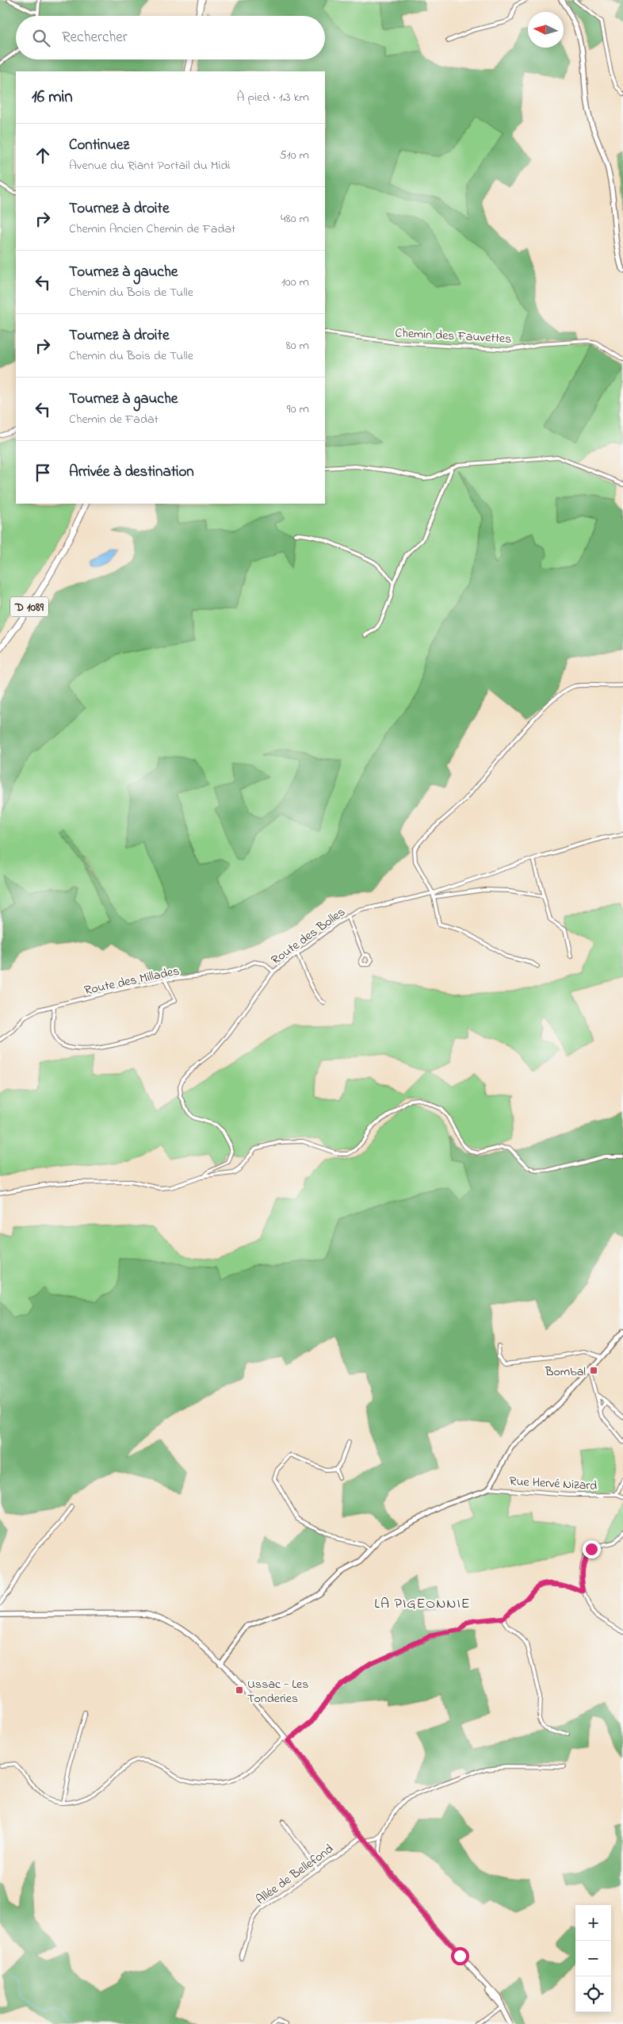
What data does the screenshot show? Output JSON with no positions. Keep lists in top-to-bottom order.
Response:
{
  "streets": {
    "highway": ["D 1089"],
    "street": [
      "Chemin des Fauvettes",
      "Route des Bolles",
      "Route des Millades",
      "Rue Hervé Nizard",
      "Allée de Bellefond"
    ]
  },
  "crossings": [
    ["Route des Bolles", "Route des Millades"]
  ],
  "districts": ["LA PIGEONNIE"],
  "places": {
    "transit": ["Bombal", "Ussac - Les Tonderies"]
  },
  "north": "left",
  "page": {
    "search": "Rechercher",
    "heading": ["16 min", "À pied · 1.3 km"],
    "list": [
      ["Continuez", "Avenue du Riant Portail du Midi", "510 m"],
      ["Tournez à droite", "Chemin Ancien Chemin de Fadat", "480 m"],
      ["Tournez à gauche", "Chemin du Bois de Tulle", "100 m"],
      ["Tournez à droite", "Chemin du Bois de Tulle", "80 m"],
      ["Tournez à gauche", "Chemin de Fadat", "90 m"],
      "Arrivée à destination"
    ],
    "map_buttons": ["+", "−"]
  }
}
